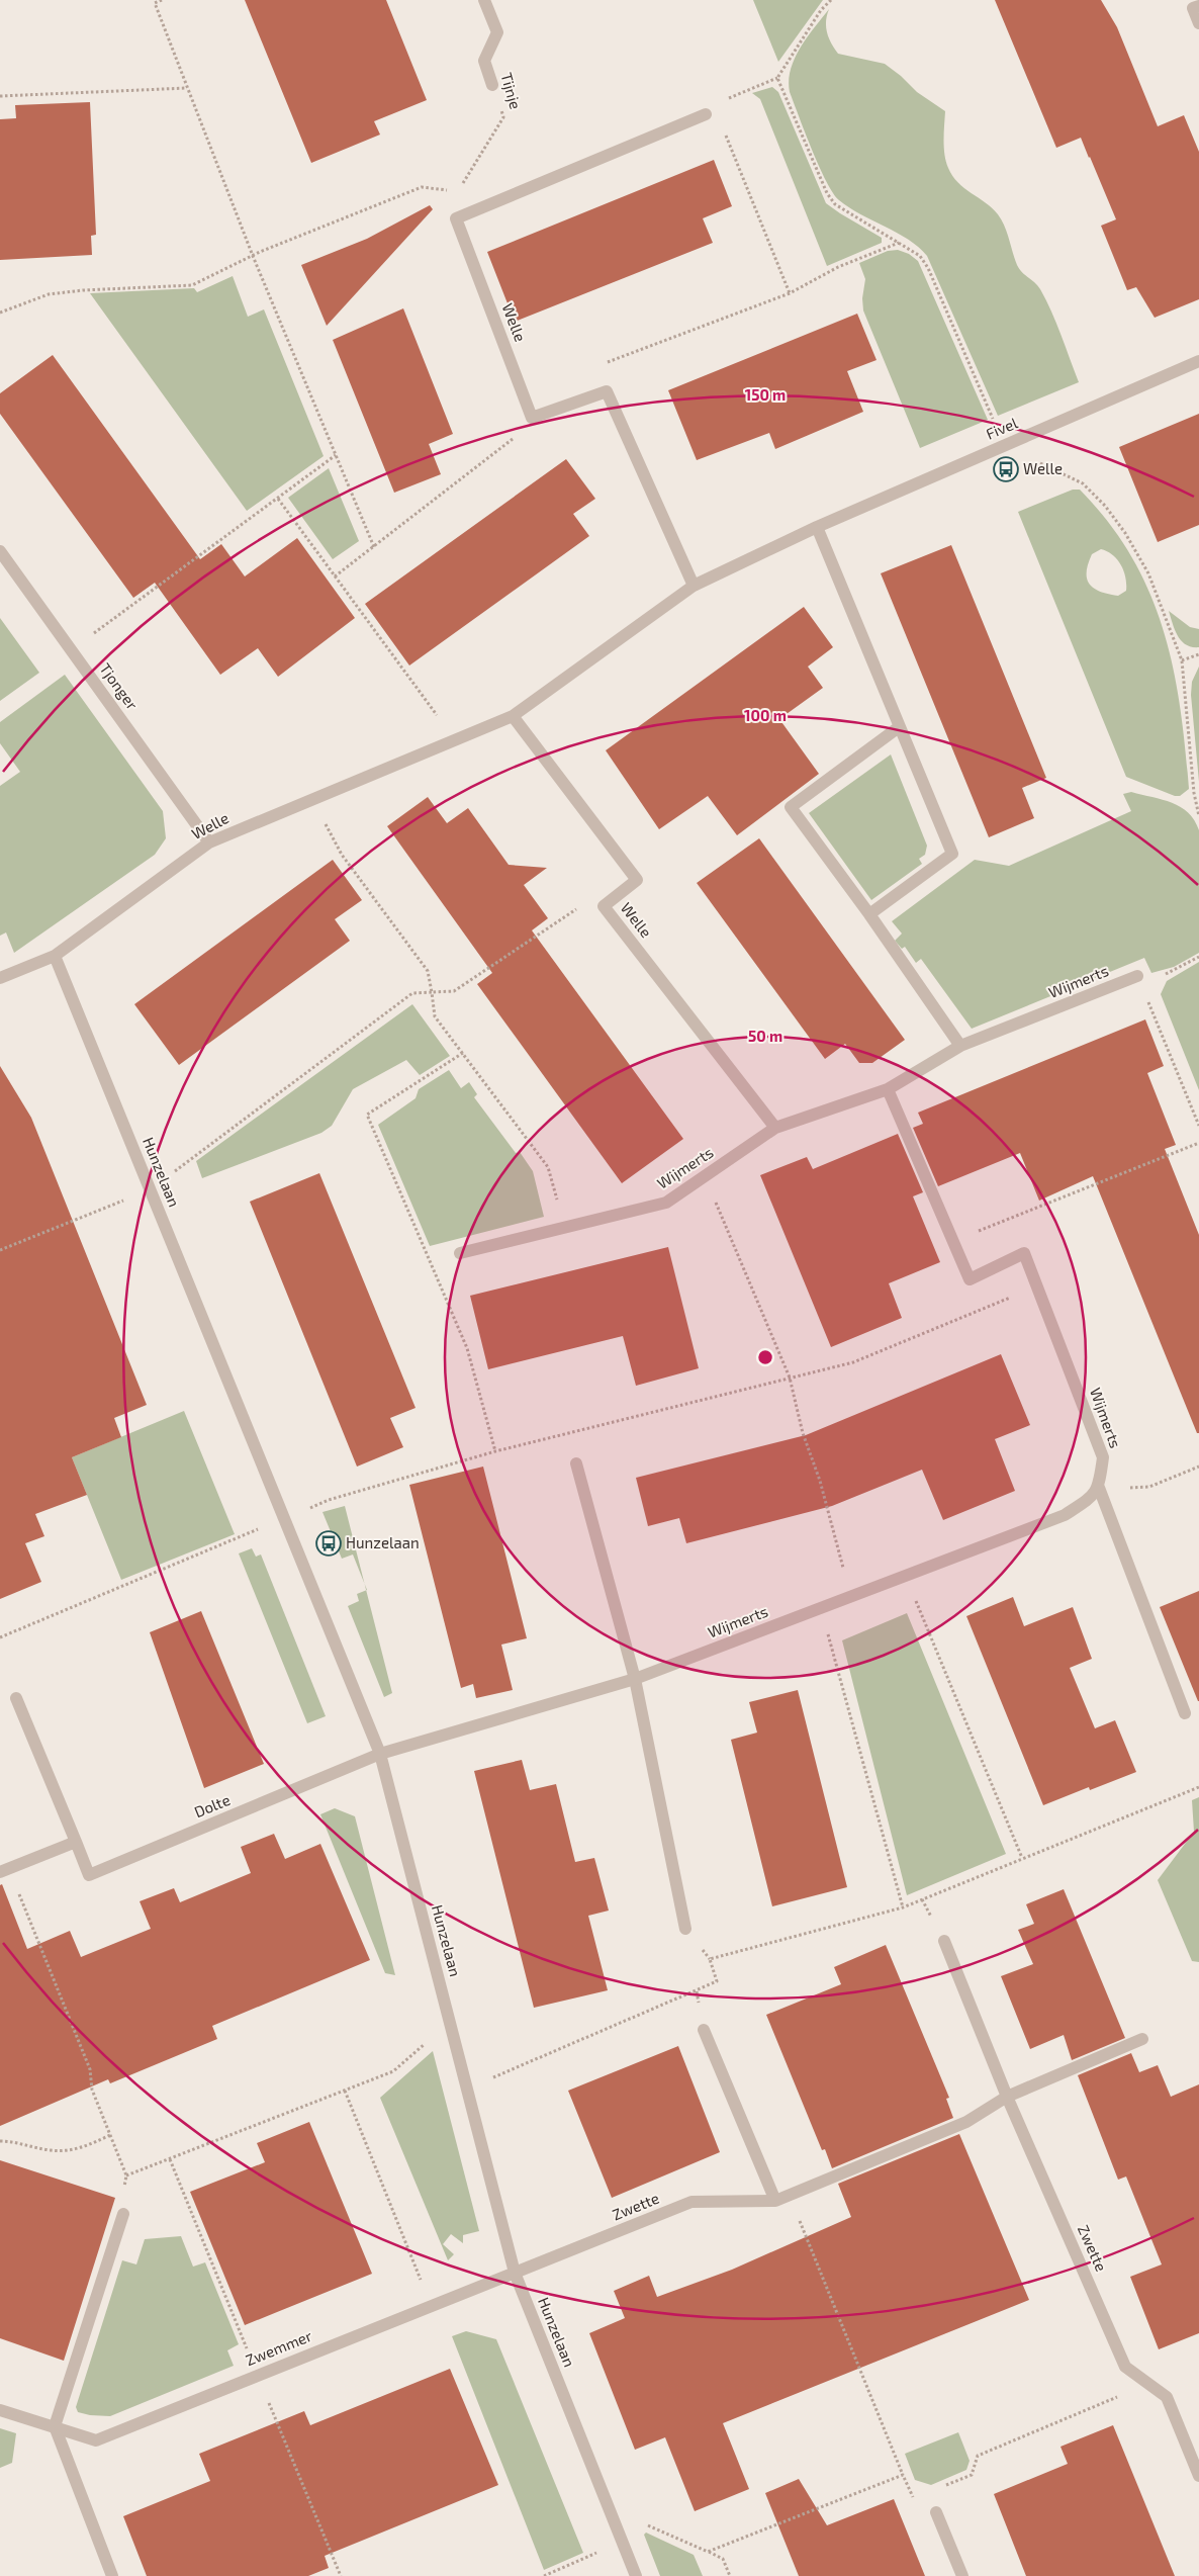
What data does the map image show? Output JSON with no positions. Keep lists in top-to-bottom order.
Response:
{
  "streets": {
    "street": [
      "Tijnje",
      "Welle",
      "Fivel",
      "Tjonger",
      "Wijmerts",
      "Hunzelaan",
      "Dolte",
      "Zwette",
      "Zwemmer"
    ]
  },
  "crossings": [
    ["Welle", "Fivel"],
    ["Welle", "Tjonger"],
    ["Welle", "Wijmerts"],
    ["Welle", "Hunzelaan"],
    ["Wijmerts", "Hunzelaan"],
    ["Wijmerts", "Dolte"],
    ["Hunzelaan", "Dolte"],
    ["Hunzelaan", "Zwette"],
    ["Hunzelaan", "Zwemmer"],
    ["Zwette", "Zwemmer"]
  ],
  "places": {
    "bus stop": ["Welle", "Hunzelaan"]
  },
  "rings": ["150 m", "100 m", "50 m"]
}
